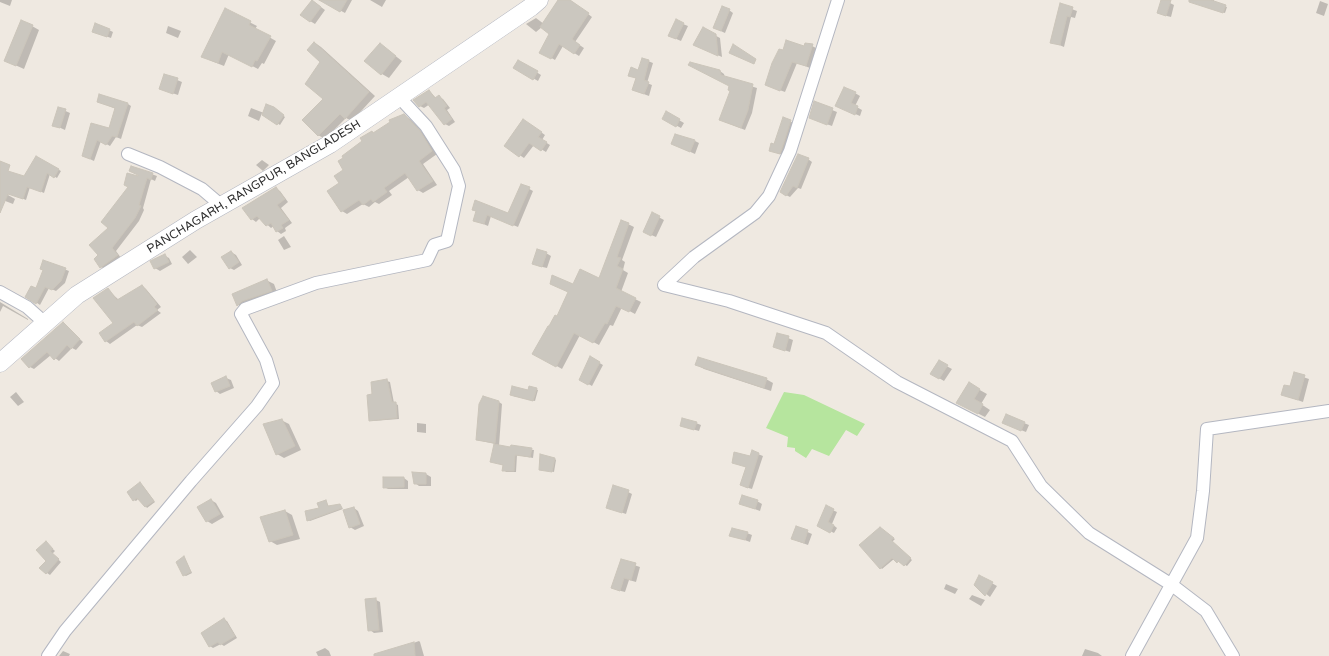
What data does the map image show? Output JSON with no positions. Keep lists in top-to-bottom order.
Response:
{
  "streets": {
    "street": ["PANCHAGARH, RANGPUR, BANGLADESH"]
  }
}
